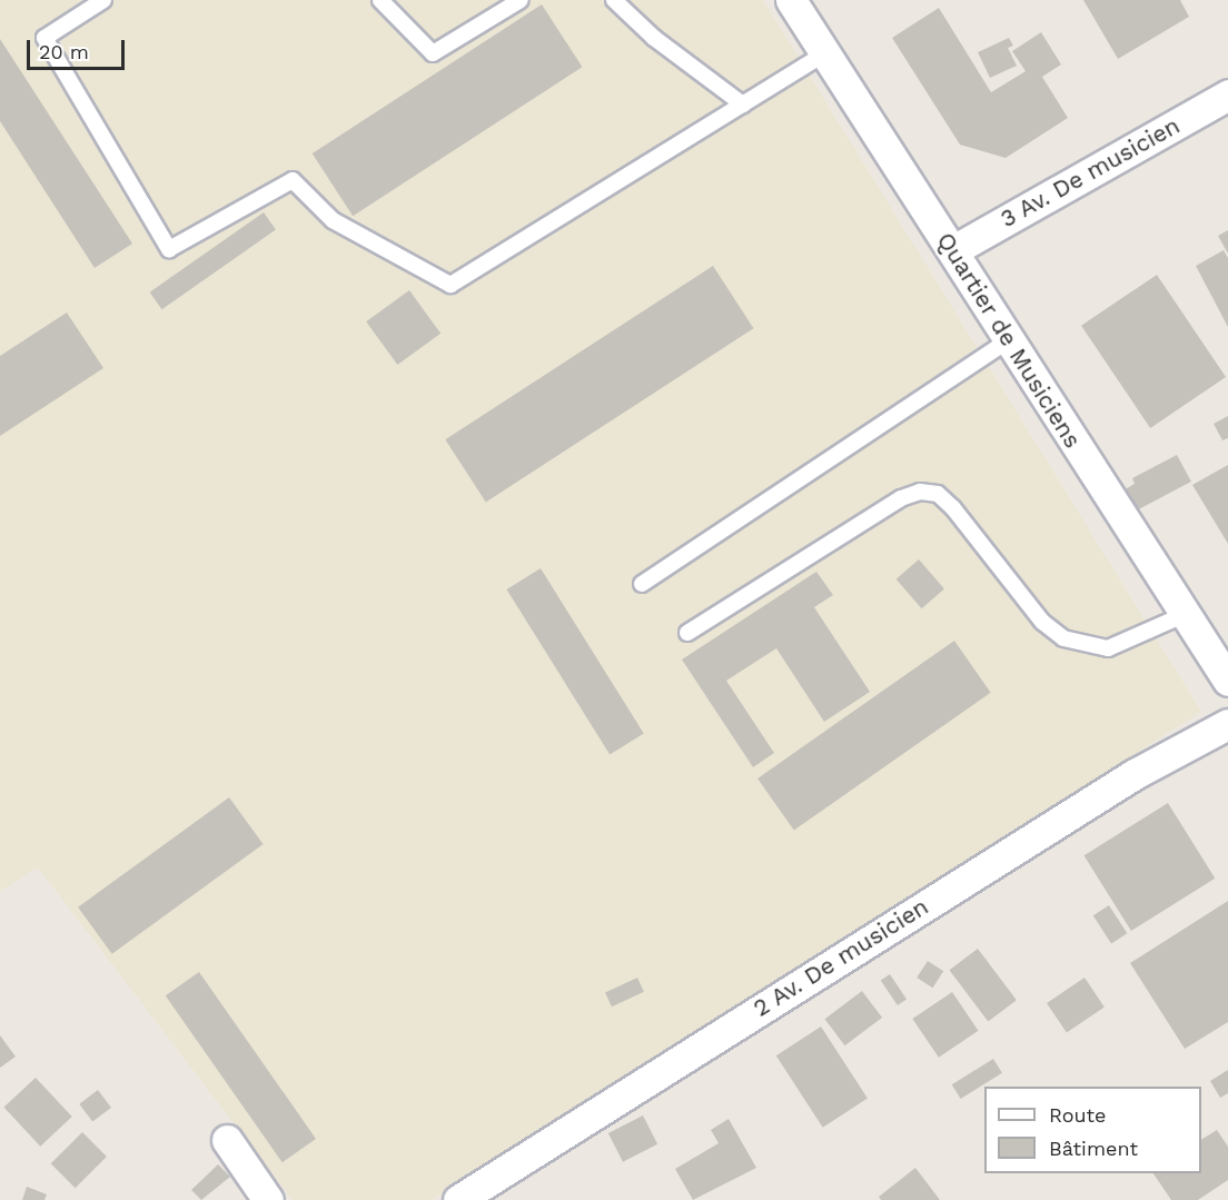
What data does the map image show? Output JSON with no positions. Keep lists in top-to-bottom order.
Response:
{
  "streets": {
    "street": ["3 Av. De musicien", "Quartier de Musiciens", "2 Av. De musicien"]
  },
  "crossings": [
    ["3 Av. De musicien", "Quartier de Musiciens"]
  ],
  "legend": ["Route", "Bâtiment"],
  "scale_bar": "20 m"
}
